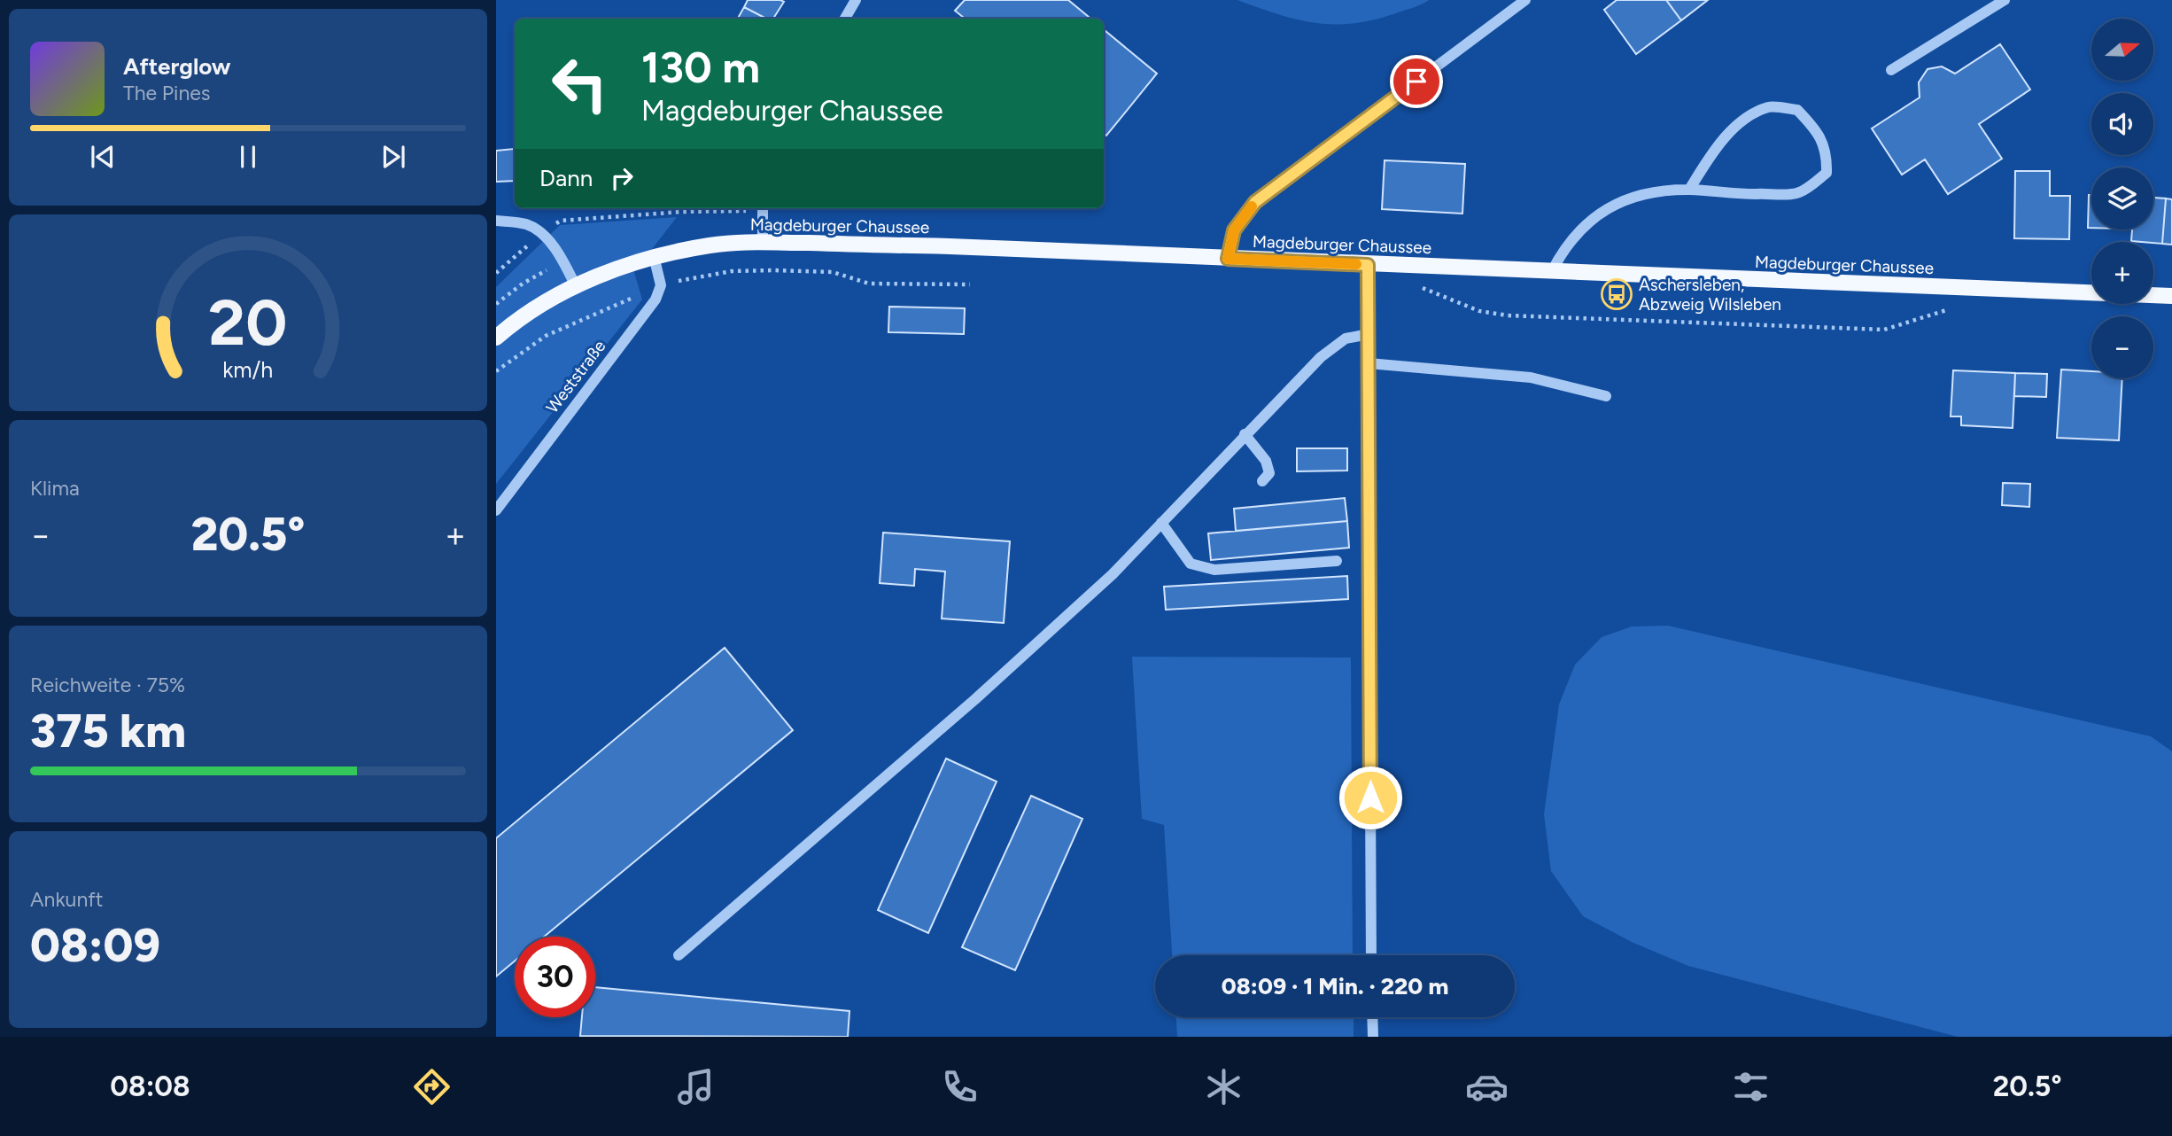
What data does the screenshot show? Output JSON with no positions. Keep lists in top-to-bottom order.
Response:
{
  "streets": {
    "main road": ["Magdeburger Chaussee"],
    "street": ["Weststraße"]
  },
  "places": {
    "bus stop": ["Aschersleben, Abzweig Wilsleben"]
  },
  "north": "right",
  "page": {
    "map_buttons": ["+", "−"],
    "turn": ["130 m", "Magdeburger Chaussee"],
    "song": ["Afterglow", "The Pines"],
    "then": "Dann",
    "tile": [
      "Klima",
      ["Reichweite · 75%", "375 km"],
      ["Ankunft", "08:09"]
    ],
    "heat": ["−", "20.5°", "+"],
    "limit": "30",
    "trip": "08:09 · 1 Min. · 220 m",
    "tabs": ["08:08", "20.5°"],
    "gauge": ["20", "km/h"]
  }
}
